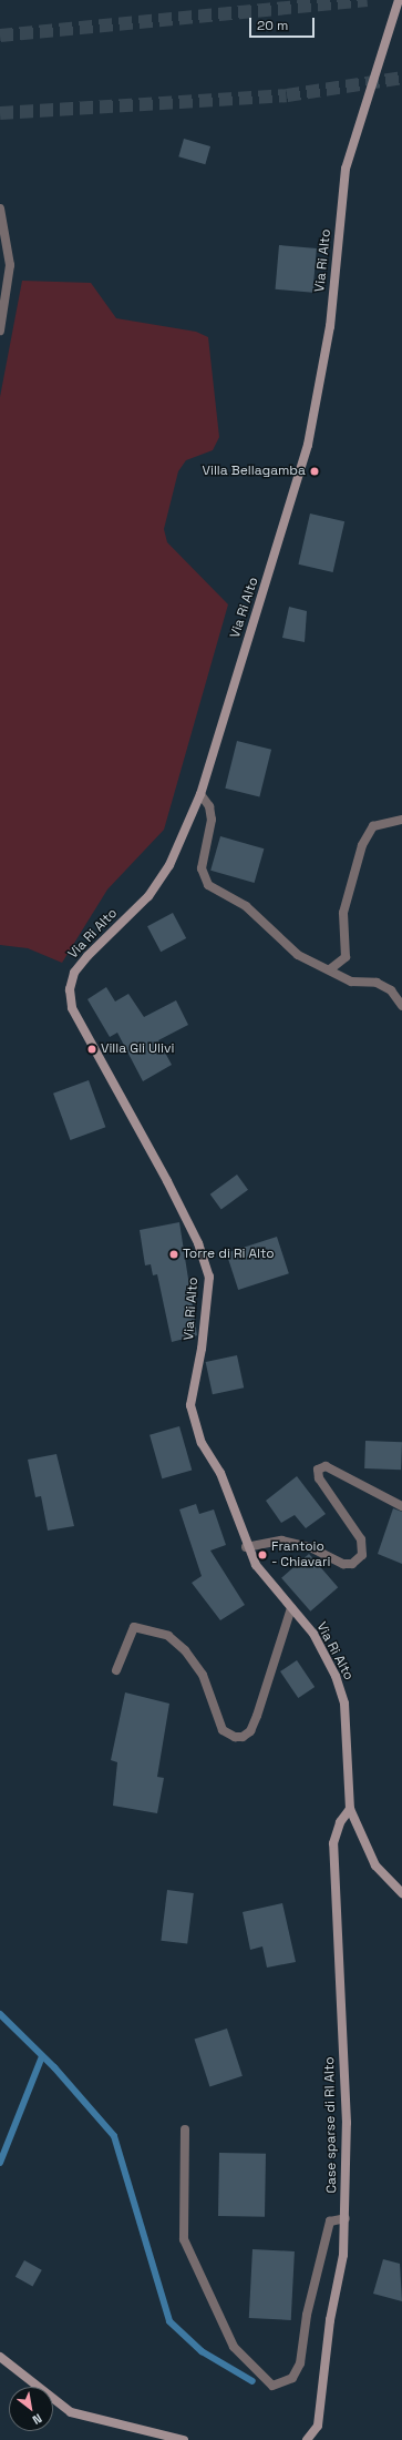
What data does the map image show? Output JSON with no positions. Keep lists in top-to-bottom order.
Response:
{
  "streets": {
    "street": ["Via Ri Alto", "Case sparse di RI Alto"]
  },
  "crossings": [
    ["Via Ri Alto", "Case sparse di RI Alto"]
  ],
  "places": [
    "Villa Bellagamba",
    "Villa Gli Ulivi",
    "Torre di Ri Alto",
    "Frantoio - Chiavari"
  ],
  "scale_bar": "20 m",
  "north": "bottom right"
}
